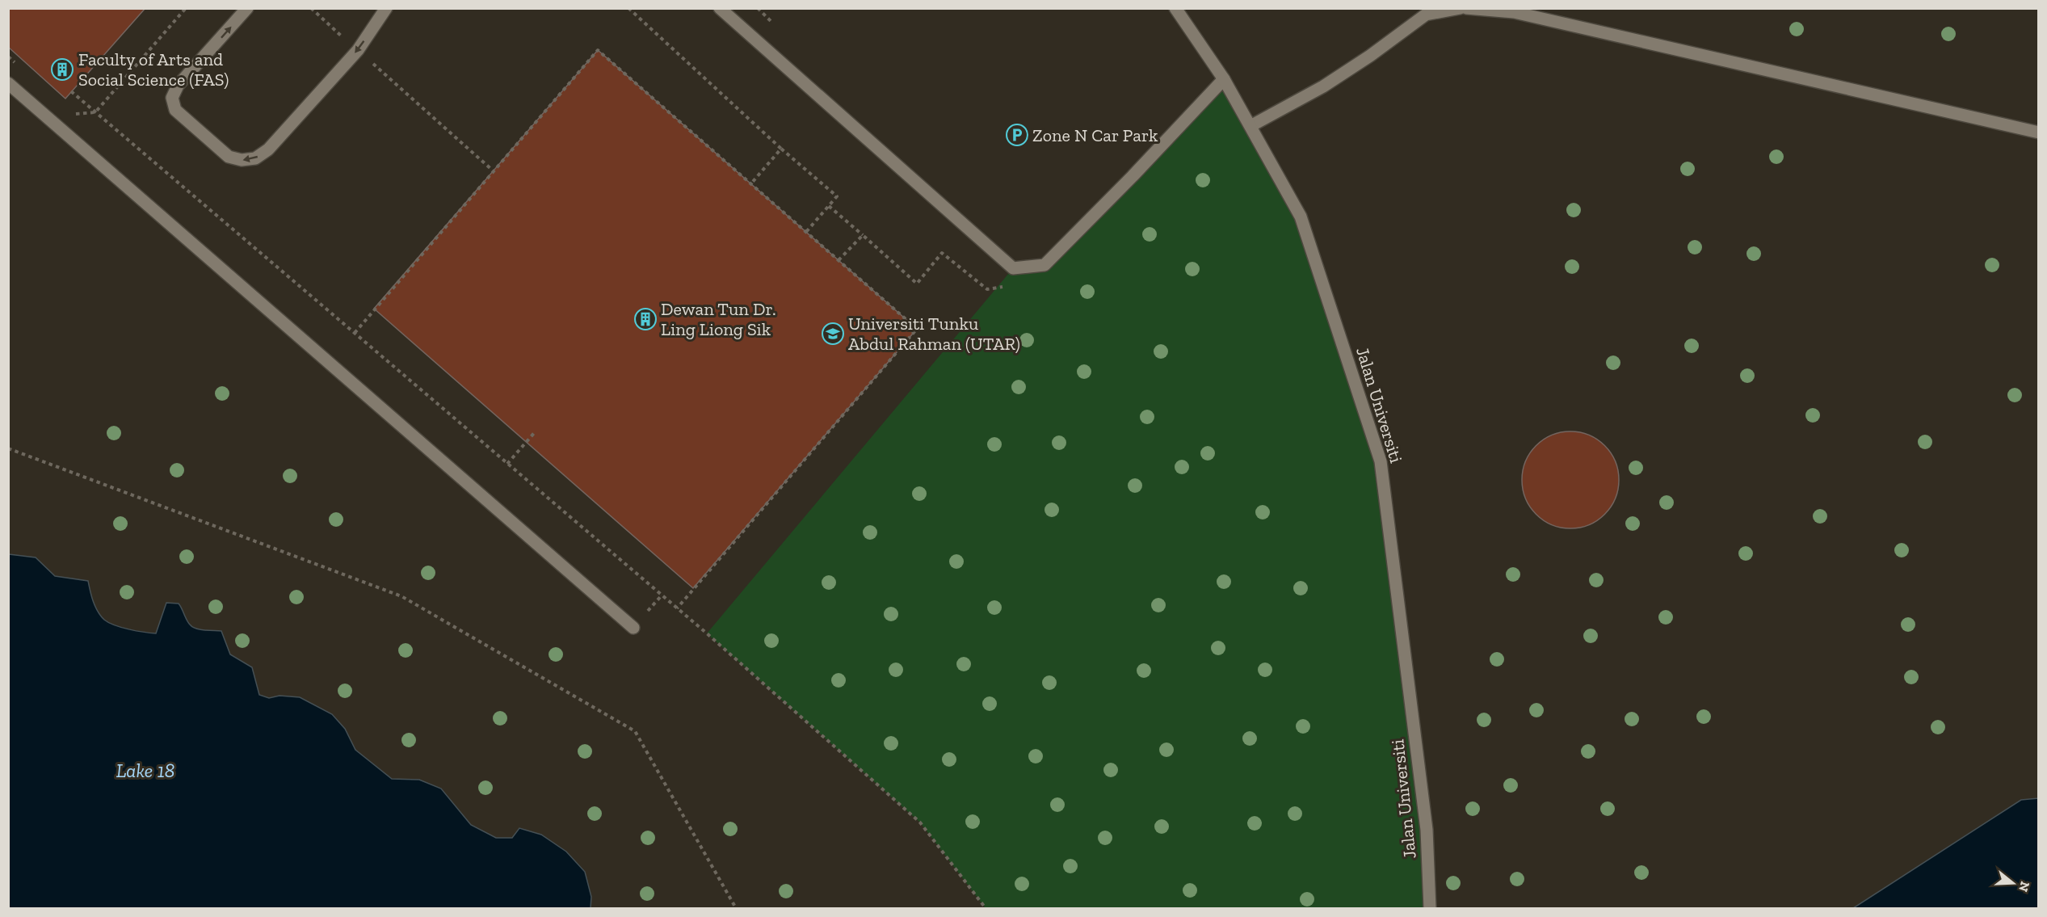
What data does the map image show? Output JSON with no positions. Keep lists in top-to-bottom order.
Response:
{
  "streets": {
    "street": ["Jalan Universiti"]
  },
  "water": ["Lake 18"],
  "places": {
    "building": ["Faculty of Arts and Social Science (FAS)", "Dewan Tun Dr. Ling Liong Sik"],
    "parking": ["Zone N Car Park"],
    "school or university": ["Universiti Tunku Abdul Rahman (UTAR)"]
  },
  "north": "right"
}
